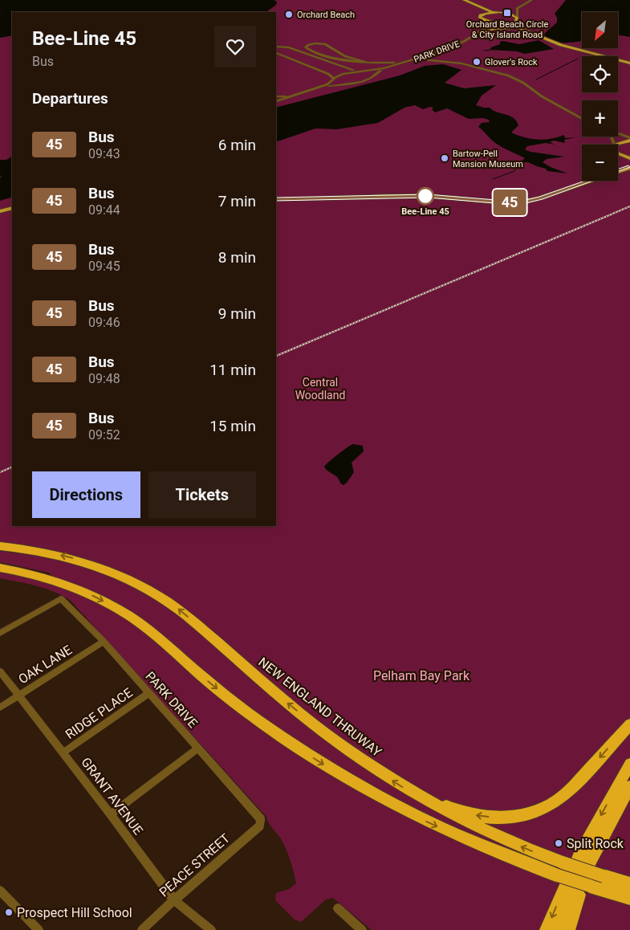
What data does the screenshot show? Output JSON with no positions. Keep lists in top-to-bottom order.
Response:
{
  "streets": {
    "highway": ["NEW ENGLAND THRUWAY"],
    "street": [
      "PARK DRIVE",
      "OAK LANE",
      "RIDGE PLACE",
      "GRANT AVENUE",
      "PEACE STREET"
    ]
  },
  "crossings": [
    ["PARK DRIVE", "OAK LANE"],
    ["PARK DRIVE", "RIDGE PLACE"],
    ["PARK DRIVE", "PEACE STREET"],
    ["OAK LANE", "GRANT AVENUE"],
    ["RIDGE PLACE", "GRANT AVENUE"],
    ["GRANT AVENUE", "PEACE STREET"]
  ],
  "parks": ["Central Woodland", "Pelham Bay Park"],
  "places": {
    "transit": ["Orchard Beach Circle & City Island Road"],
    "other": [
      "Orchard Beach",
      "Glover's Rock",
      "Bartow-Pell Mansion Museum",
      "Bee-Line 45",
      "Split Rock",
      "Prospect Hill School"
    ]
  },
  "lines": ["bus line 45"],
  "north": "bottom left",
  "page": {
    "on_map": "45",
    "map_buttons": ["+", "−"],
    "heading": [
      ["Bee-Line 45", "Bus"],
      "Departures"
    ],
    "list": [
      {
        "mark": "45",
        "name": "Bus",
        "note": "09:43",
        "value": "6 min"
      },
      {
        "mark": "45",
        "name": "Bus",
        "note": "09:44",
        "value": "7 min"
      },
      {
        "mark": "45",
        "name": "Bus",
        "note": "09:45",
        "value": "8 min"
      },
      {
        "mark": "45",
        "name": "Bus",
        "note": "09:46",
        "value": "9 min"
      },
      {
        "mark": "45",
        "name": "Bus",
        "note": "09:48",
        "value": "11 min"
      },
      {
        "mark": "45",
        "name": "Bus",
        "note": "09:52",
        "value": "15 min"
      }
    ],
    "buttons": ["Directions", "Tickets"]
  }
}
